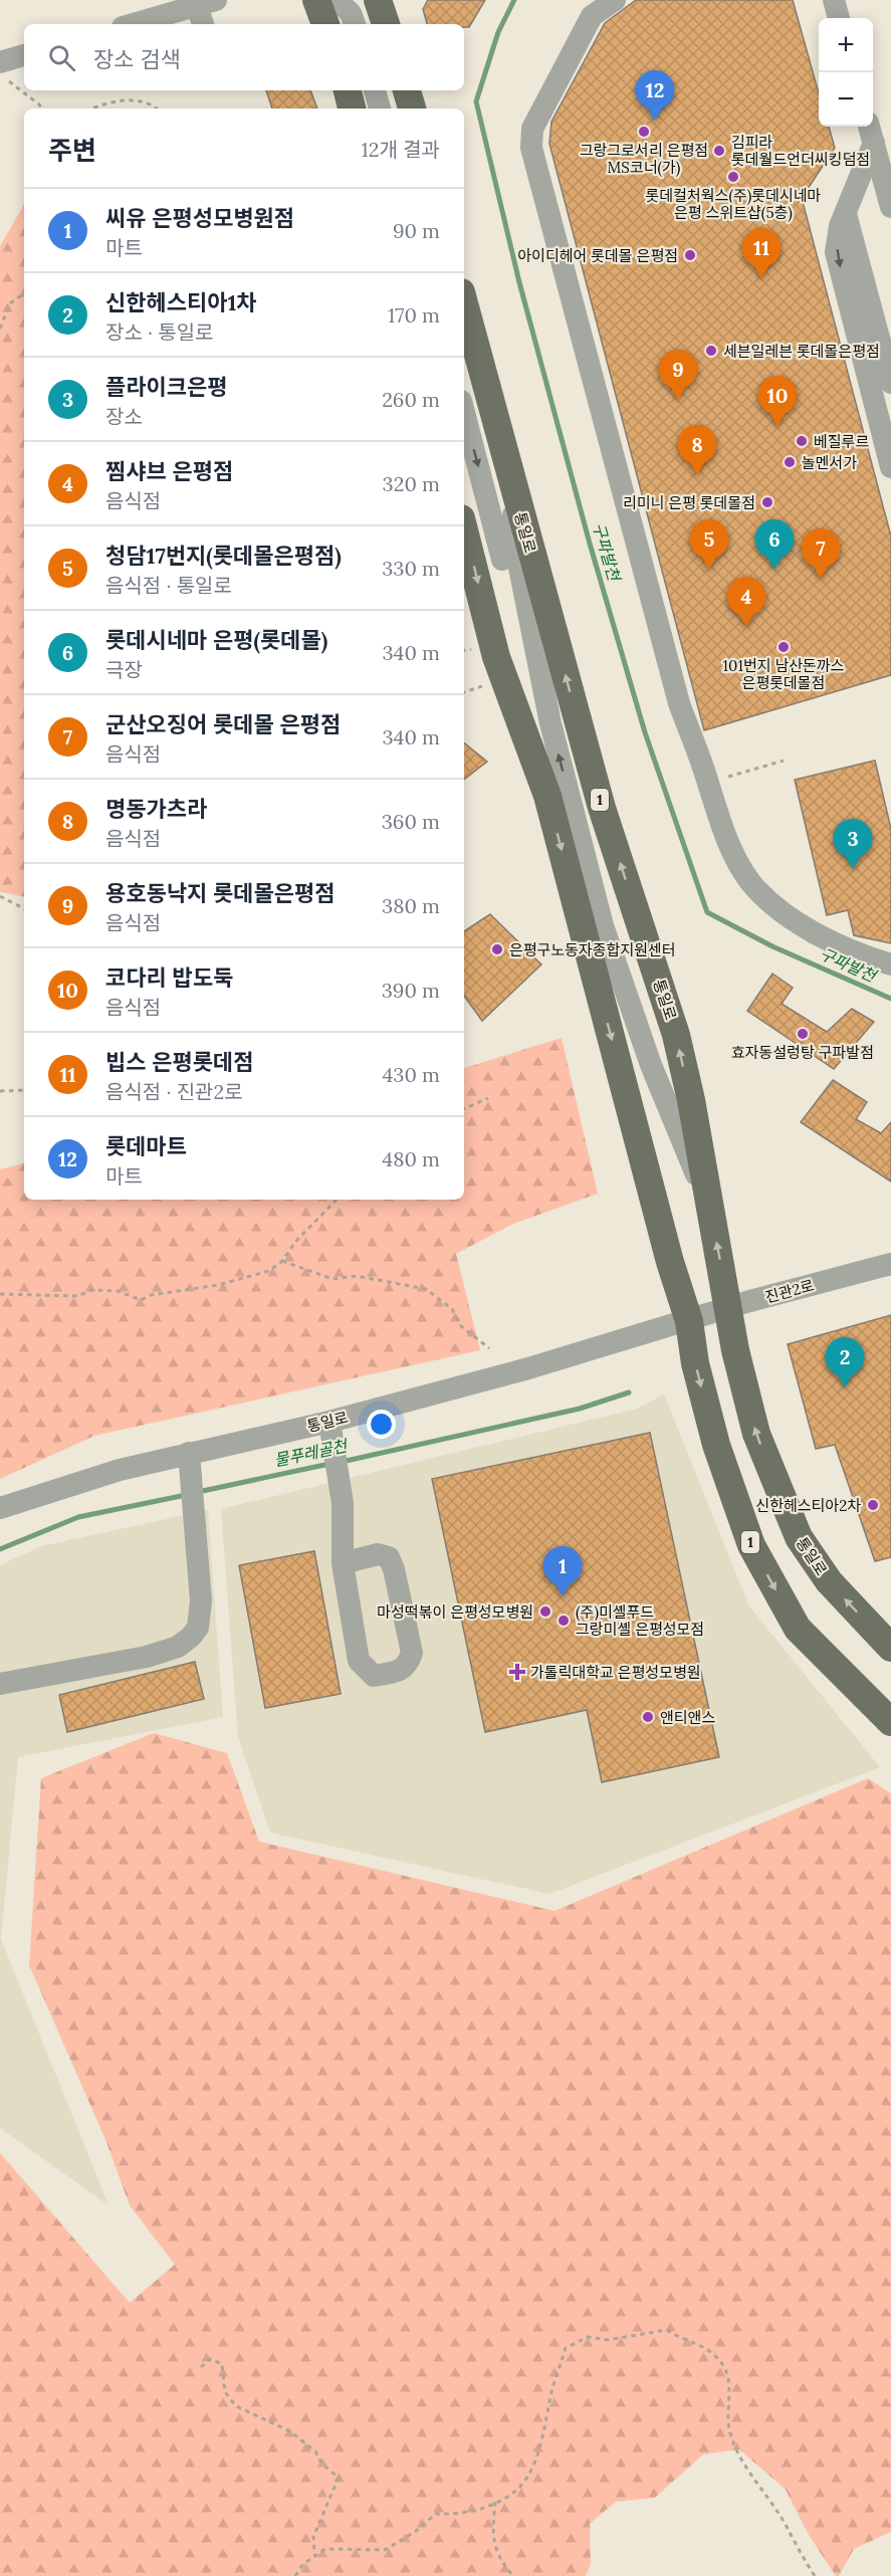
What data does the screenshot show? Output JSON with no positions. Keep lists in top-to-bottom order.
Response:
{
  "streets": {
    "main road": ["통일로", "1"],
    "street": ["진관2로"]
  },
  "crossings": [
    ["통일로", "1"],
    ["통일로", "진관2로"],
    ["1", "진관2로"]
  ],
  "water": ["구파발천", "물푸레골천"],
  "places": {
    "other": [
      "그랑그로서리 은평점 MS코너(가)",
      "김피라 롯데월드언더씨킹덤점",
      "롯데컬처웍스(주)롯데시네마 은평 스위트샵(5층)",
      "아이디헤어 롯데몰 은평점",
      "세븐일레븐 롯데몰은평점",
      "베질루르",
      "놀멘서가",
      "리미니 은평 롯데몰점",
      "101번지 남산돈까스 은평롯데몰점",
      "은평구노동자종합지원센터",
      "효자동설렁탕 구파발점",
      "신한헤스티아2차",
      "마성떡볶이 은평성모병원",
      "(주)미셸푸드 그랑미셸 은평성모점",
      "앤티앤스"
    ],
    "health": ["가톨릭대학교 은평성모병원"]
  },
  "page": {
    "map_buttons": ["+", "−"],
    "search": "장소 검색",
    "pins": [
      "12",
      "11",
      "9",
      "10",
      "8",
      "5",
      "6",
      "7",
      "4",
      "3",
      "2",
      "1"
    ],
    "heading": ["주변", "12개 결과"],
    "list": [
      {
        "mark": "1",
        "name": "씨유 은평성모병원점",
        "note": "마트",
        "value": "90 m"
      },
      {
        "mark": "2",
        "name": "신한헤스티아1차",
        "note": "장소 · 통일로",
        "value": "170 m"
      },
      {
        "mark": "3",
        "name": "플라이크은평",
        "note": "장소",
        "value": "260 m"
      },
      {
        "mark": "4",
        "name": "찜샤브 은평점",
        "note": "음식점",
        "value": "320 m"
      },
      {
        "mark": "5",
        "name": "청담17번지(롯데몰은평점)",
        "note": "음식점 · 통일로",
        "value": "330 m"
      },
      {
        "mark": "6",
        "name": "롯데시네마 은평(롯데몰)",
        "note": "극장",
        "value": "340 m"
      },
      {
        "mark": "7",
        "name": "군산오징어 롯데몰 은평점",
        "note": "음식점",
        "value": "340 m"
      },
      {
        "mark": "8",
        "name": "명동가츠라",
        "note": "음식점",
        "value": "360 m"
      },
      {
        "mark": "9",
        "name": "용호동낙지 롯데몰은평점",
        "note": "음식점",
        "value": "380 m"
      },
      {
        "mark": "10",
        "name": "코다리 밥도둑",
        "note": "음식점",
        "value": "390 m"
      },
      {
        "mark": "11",
        "name": "빕스 은평롯데점",
        "note": "음식점 · 진관2로",
        "value": "430 m"
      },
      {
        "mark": "12",
        "name": "롯데마트",
        "note": "마트",
        "value": "480 m"
      }
    ]
  }
}
